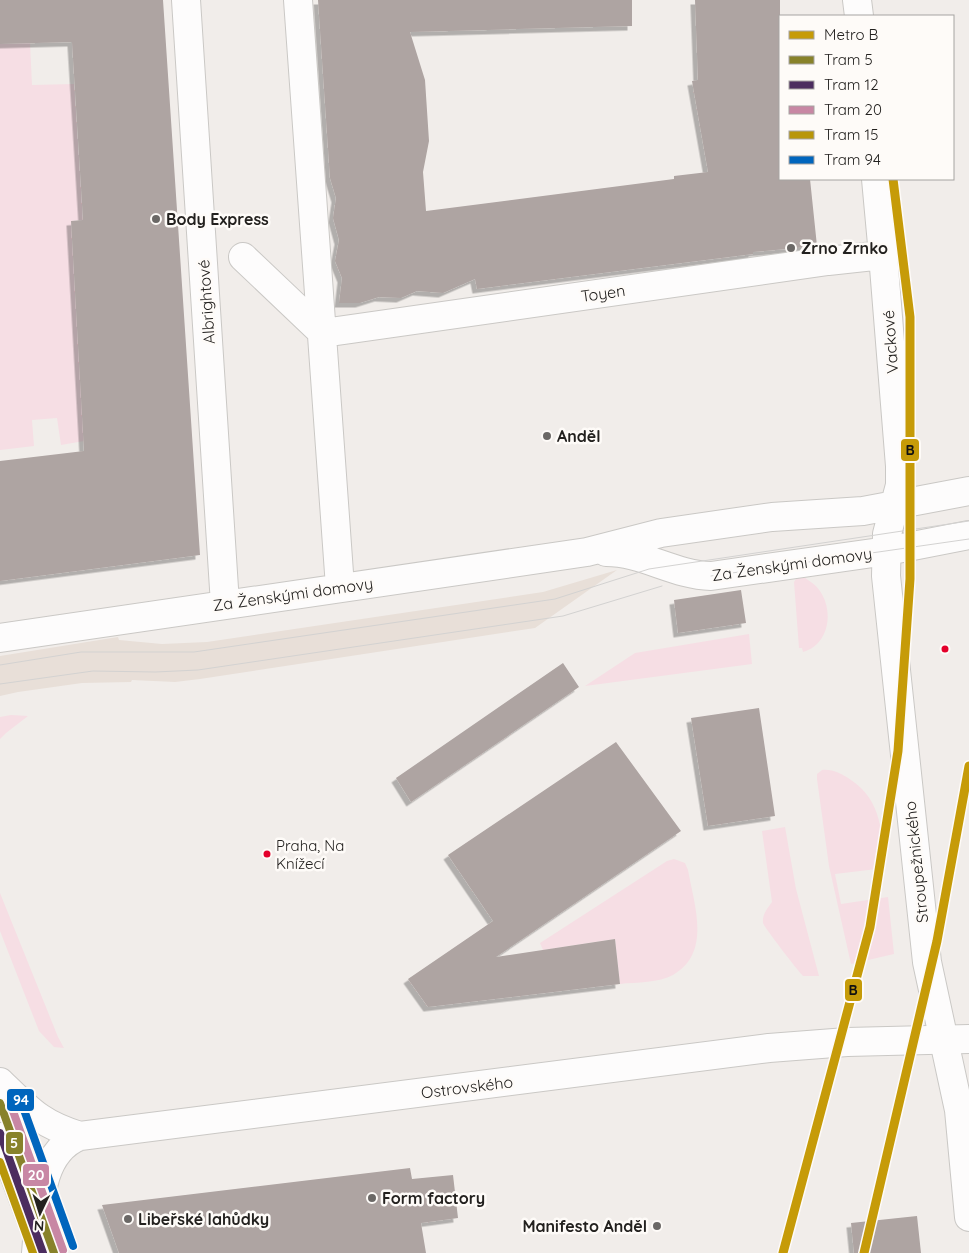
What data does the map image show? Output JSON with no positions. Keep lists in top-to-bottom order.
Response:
{
  "streets": {
    "street": [
      "Toyen",
      "Albrightové",
      "Vackové",
      "Za Ženskými domovy",
      "Stroupežnického",
      "Ostrovského"
    ]
  },
  "crossings": [
    ["Toyen", "Vackové"],
    ["Albrightové", "Za Ženskými domovy"],
    ["Vackové", "Za Ženskými domovy"],
    ["Vackové", "Stroupežnického"],
    ["Za Ženskými domovy", "Stroupežnického"],
    ["Stroupežnického", "Ostrovského"]
  ],
  "places": [
    "Body Express",
    "Zrno Zrnko",
    "Anděl",
    "Praha, Na Knížecí",
    "Form factory",
    "Libeřské lahůdky",
    "Manifesto Anděl"
  ],
  "lines": [
    "metro line B",
    "tram line 94",
    "tram line 20",
    "tram line 5",
    "tram line 12",
    "tram line 15"
  ],
  "legend": [
    "Metro B",
    "Tram 5",
    "Tram 12",
    "Tram 20",
    "Tram 15",
    "Tram 94"
  ],
  "north": "bottom"
}
